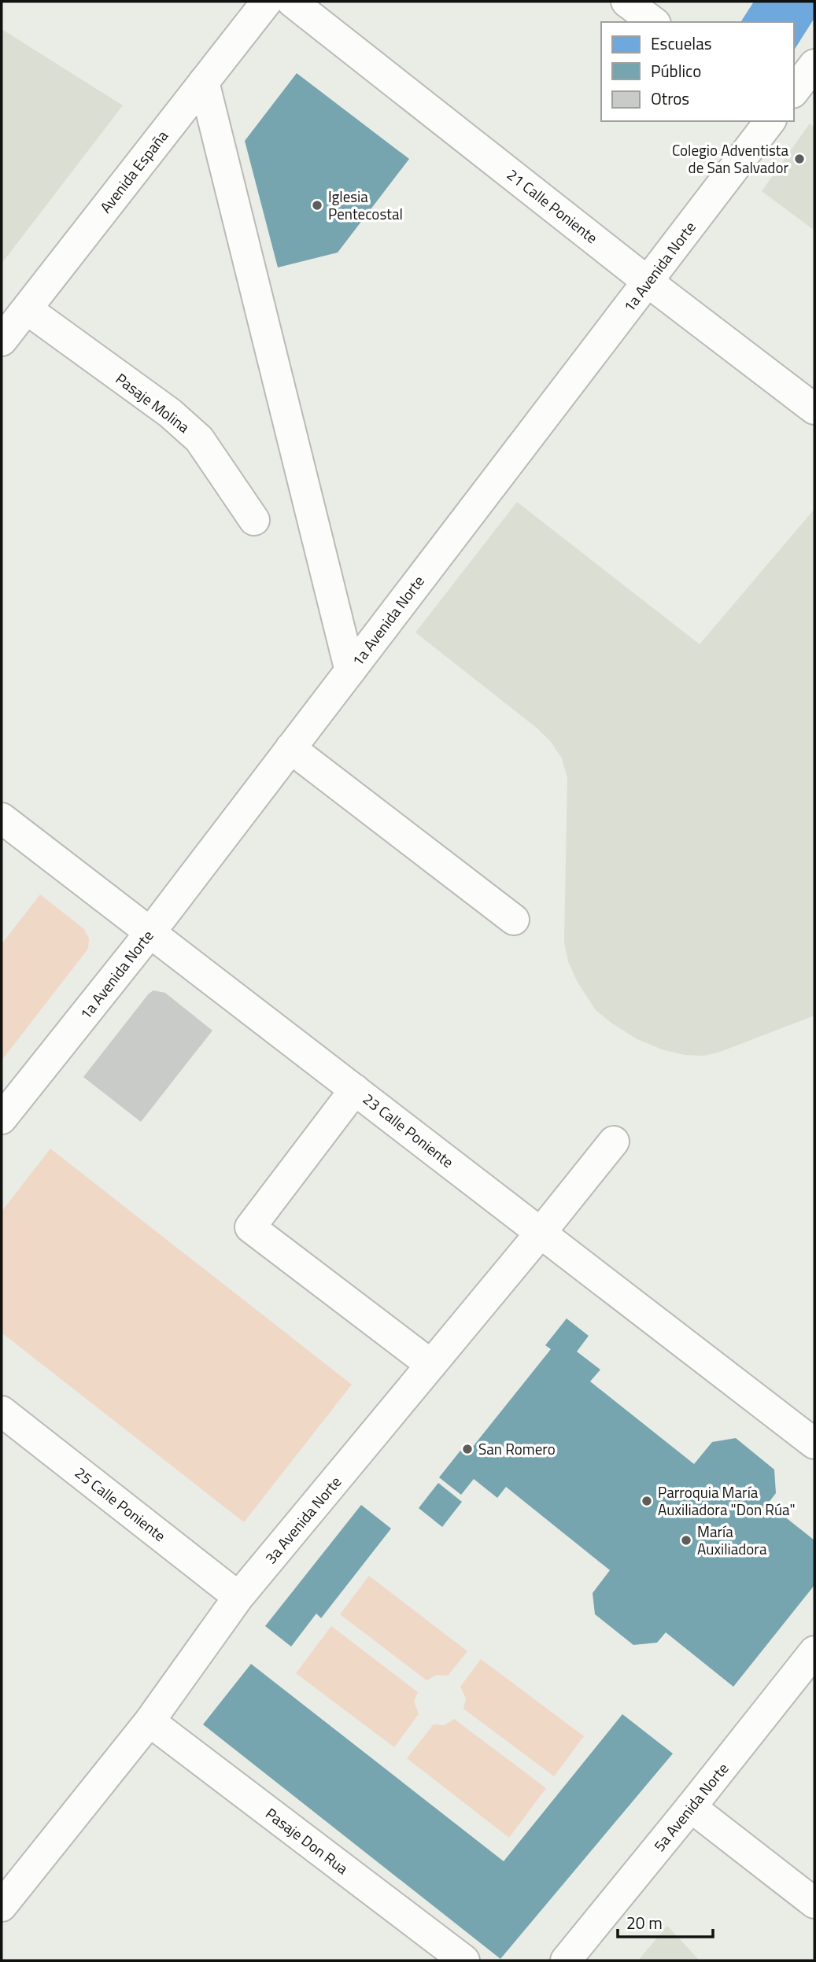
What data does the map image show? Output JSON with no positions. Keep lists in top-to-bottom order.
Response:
{
  "streets": {
    "street": [
      "Avenida España",
      "21 Calle Poniente",
      "1a Avenida Norte",
      "Pasaje Molina",
      "23 Calle Poniente",
      "25 Calle Poniente",
      "3a Avenida Norte",
      "5a Avenida Norte",
      "Pasaje Don Rua"
    ]
  },
  "crossings": [
    ["Avenida España", "Pasaje Molina"],
    ["21 Calle Poniente", "1a Avenida Norte"],
    ["1a Avenida Norte", "23 Calle Poniente"],
    ["23 Calle Poniente", "3a Avenida Norte"],
    ["25 Calle Poniente", "3a Avenida Norte"],
    ["3a Avenida Norte", "Pasaje Don Rua"]
  ],
  "places": [
    "Colegio Adventista de San Salvador",
    "Iglesia Pentecostal",
    "San Romero",
    "Parroquia María Auxiliadora \"Don Rúa\"",
    "María Auxiliadora"
  ],
  "legend": ["Escuelas", "Público", "Otros"],
  "scale_bar": "20 m"
}
